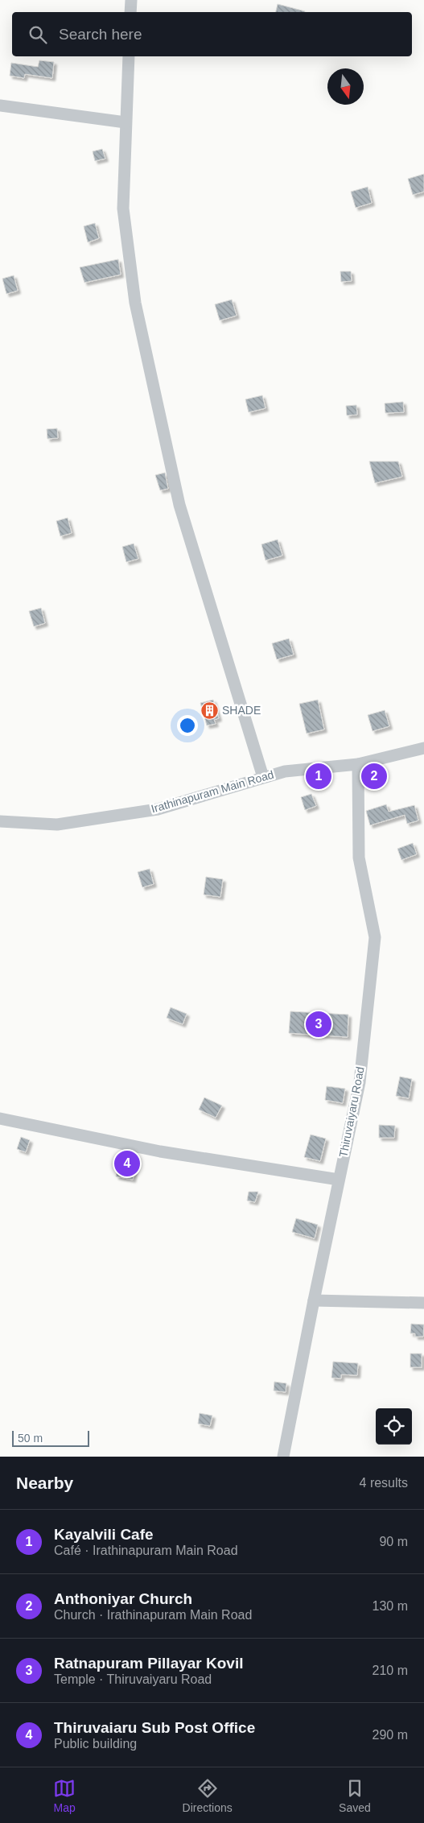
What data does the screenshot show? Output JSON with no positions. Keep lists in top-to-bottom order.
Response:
{
  "streets": {
    "street": ["Irathinapuram Main Road", "Thiruvaiyaru Road"]
  },
  "crossings": [
    ["Irathinapuram Main Road", "Thiruvaiyaru Road"]
  ],
  "places": {
    "building": ["SHADE"]
  },
  "scale_bar": "50 m",
  "north": "bottom",
  "page": {
    "search": "Search here",
    "pins": [
      "1",
      "2",
      "3",
      "4"
    ],
    "scale": "50 m",
    "heading": ["Nearby", "4 results"],
    "list": [
      {
        "mark": "1",
        "name": "Kayalvili Cafe",
        "note": "Café · Irathinapuram Main Road",
        "value": "90 m"
      },
      {
        "mark": "2",
        "name": "Anthoniyar Church",
        "note": "Church · Irathinapuram Main Road",
        "value": "130 m"
      },
      {
        "mark": "3",
        "name": "Ratnapuram Pillayar Kovil",
        "note": "Temple · Thiruvaiyaru Road",
        "value": "210 m"
      },
      {
        "mark": "4",
        "name": "Thiruvaiaru Sub Post Office",
        "note": "Public building",
        "value": "290 m"
      }
    ],
    "nav": ["Map", "Directions", "Saved"]
  }
}
